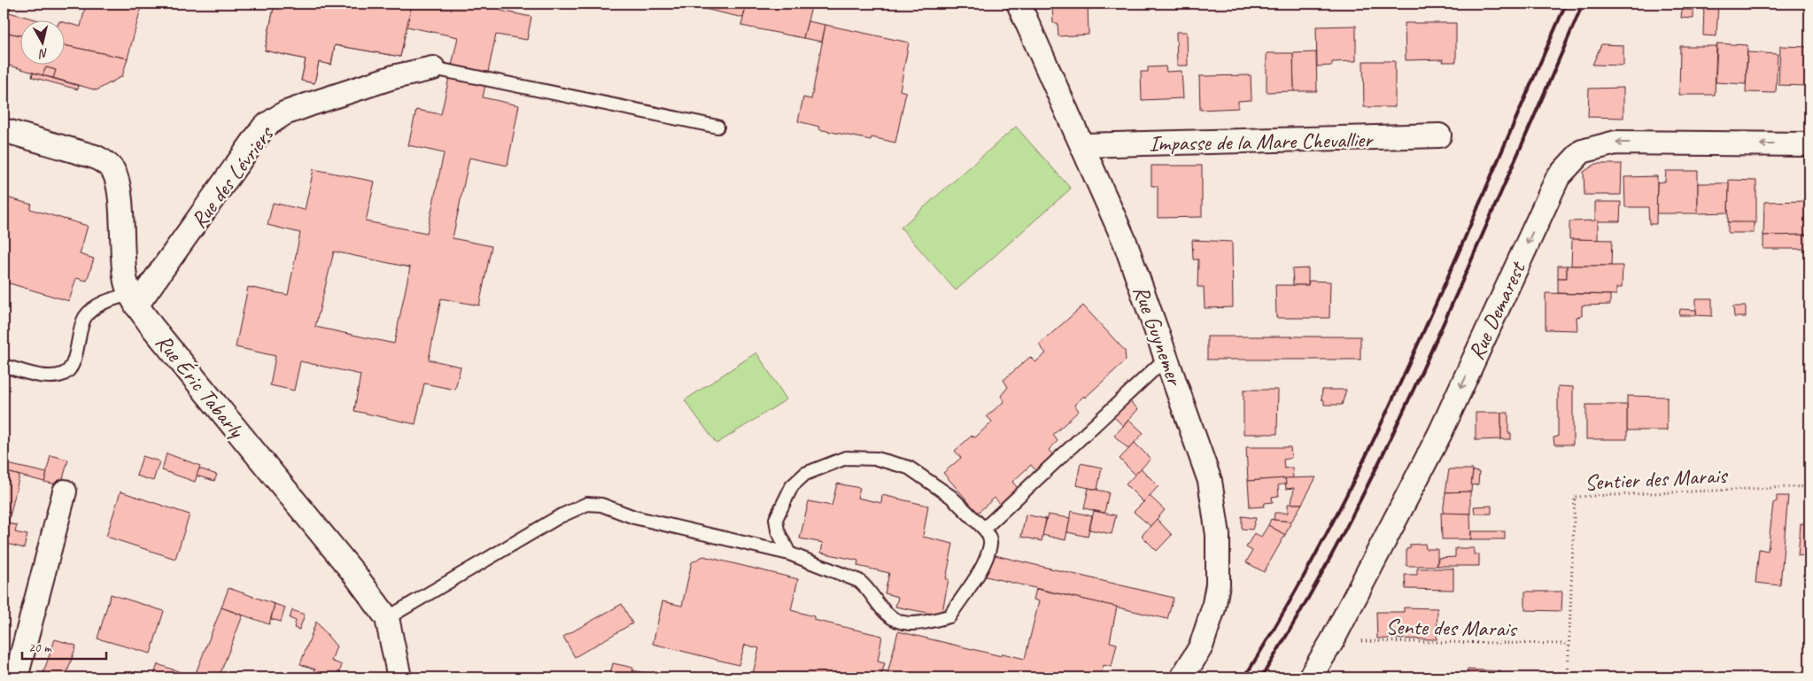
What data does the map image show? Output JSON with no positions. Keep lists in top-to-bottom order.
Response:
{
  "streets": {
    "street": [
      "Impasse de la Mare Chevallier",
      "Rue des Lévriers",
      "Rue Demarest",
      "Rue Guynemer",
      "Rue Éric Tabarly"
    ],
    "path": ["Sentier des Marais", "Sente des Marais"]
  },
  "crossings": [
    ["Impasse de la Mare Chevallier", "Rue Guynemer"],
    ["Rue des Lévriers", "Rue Éric Tabarly"],
    ["Rue Demarest", "Sente des Marais"],
    ["Sentier des Marais", "Sente des Marais"]
  ],
  "one_way": ["Rue Demarest"],
  "scale_bar": "20 m",
  "north": "bottom"
}
